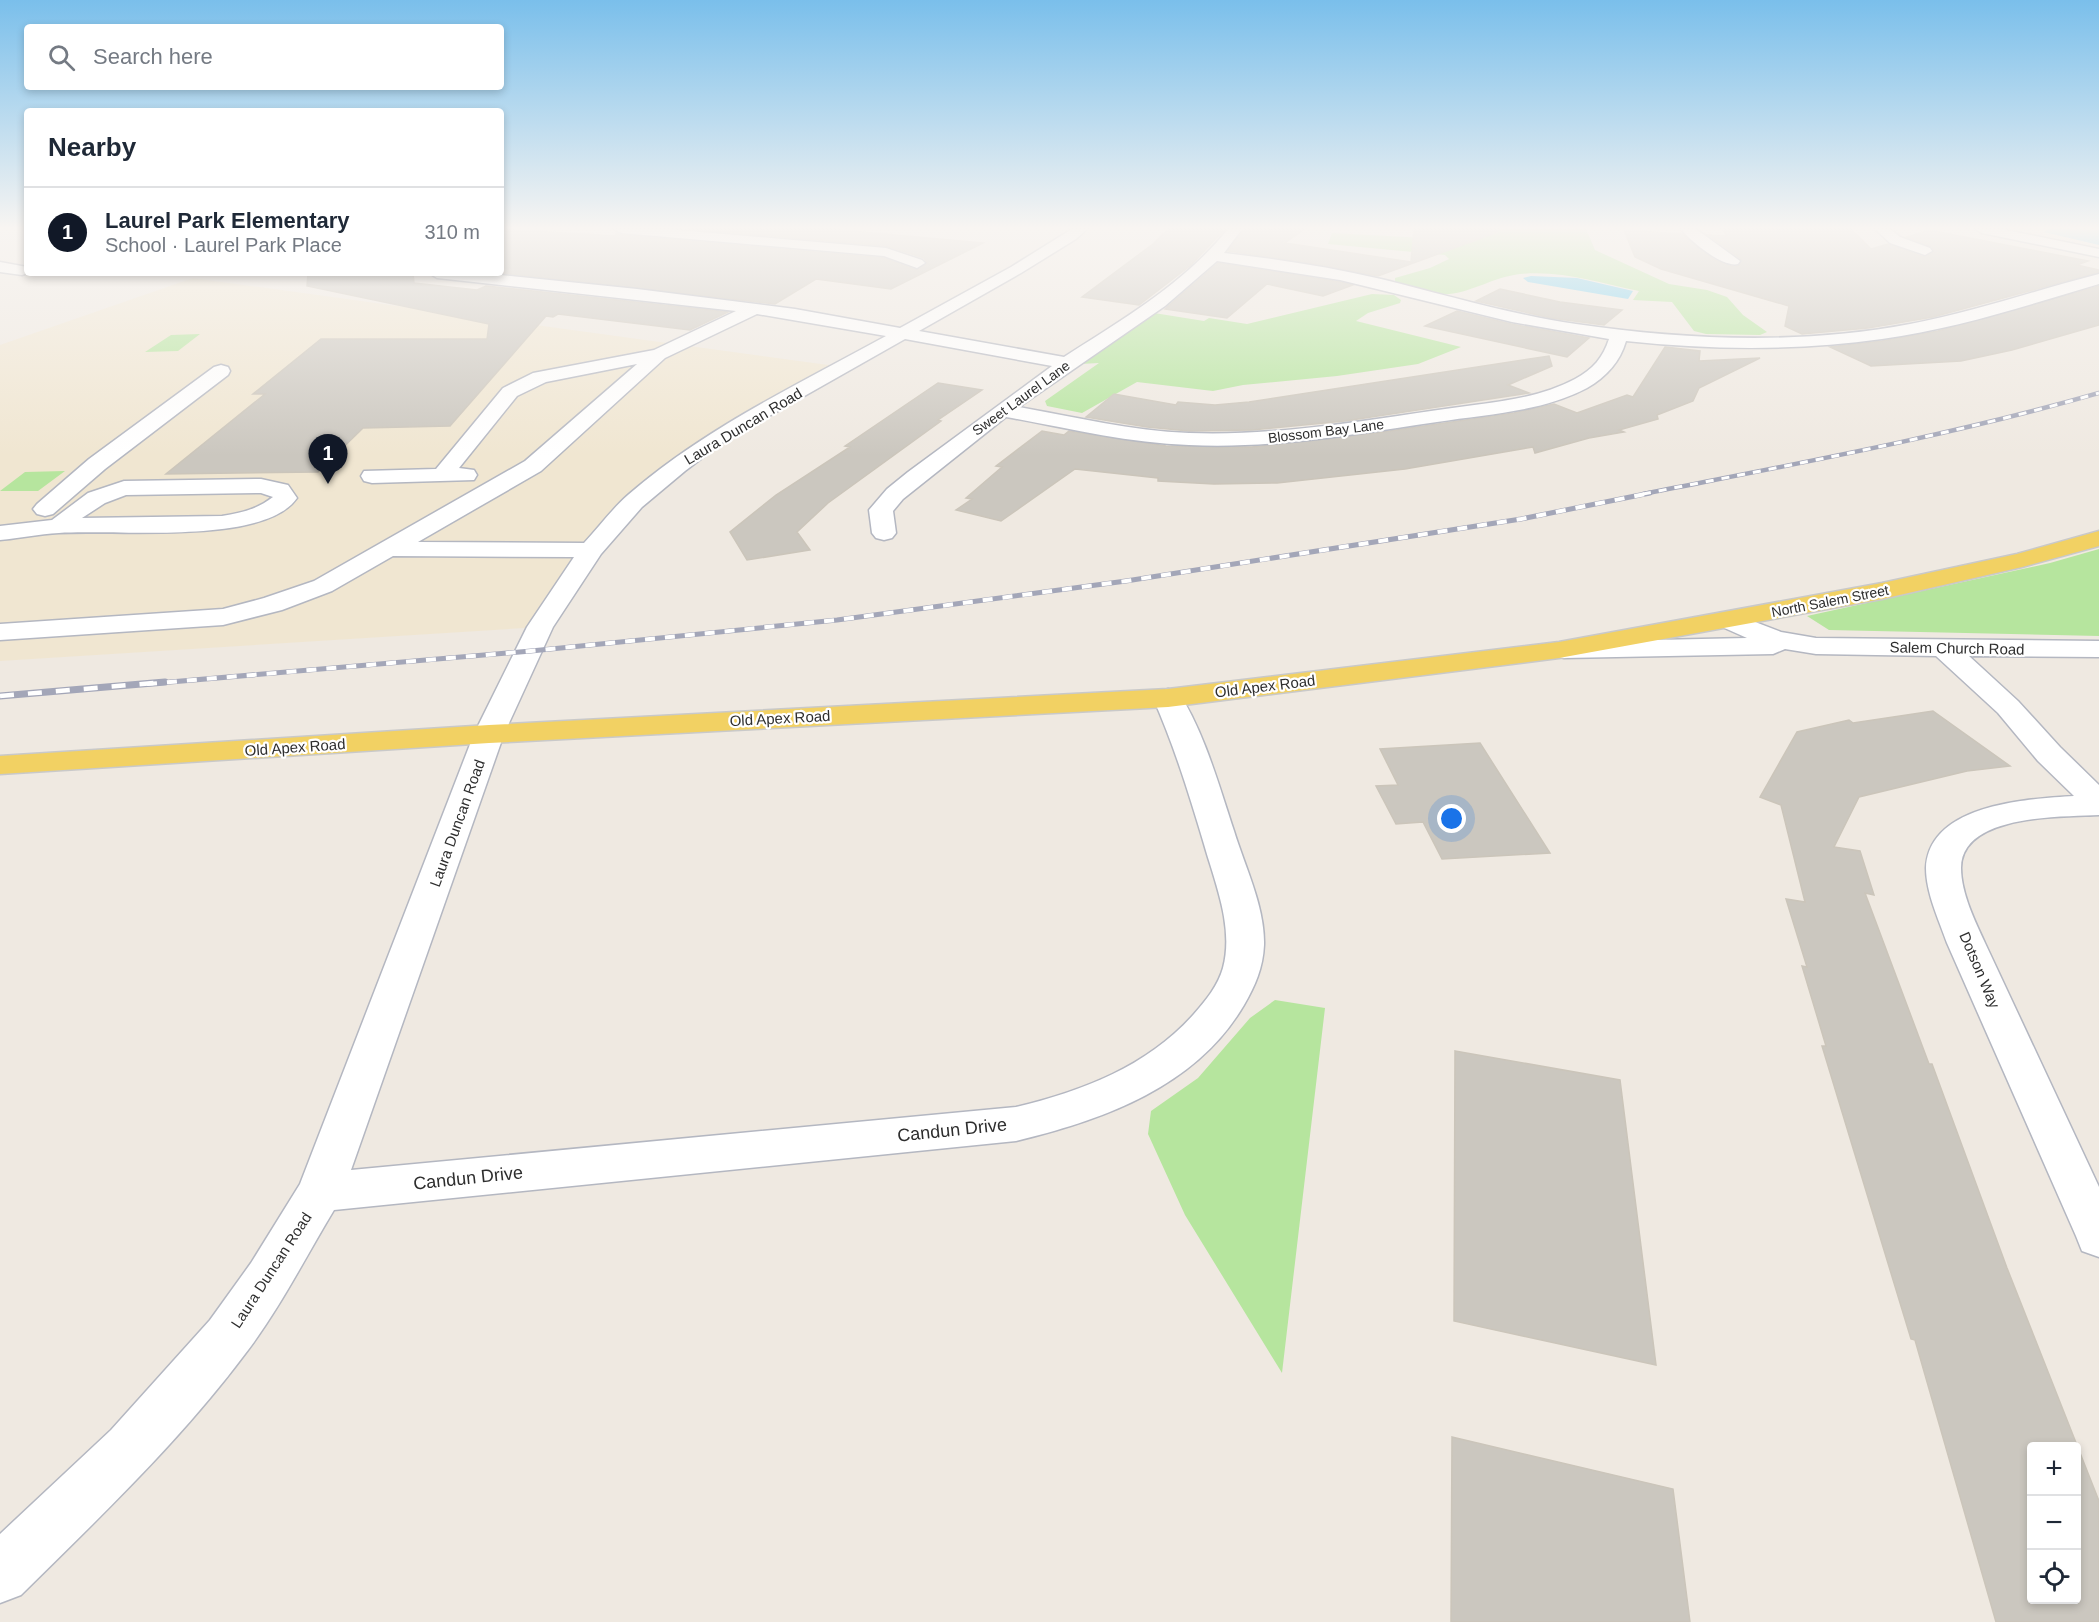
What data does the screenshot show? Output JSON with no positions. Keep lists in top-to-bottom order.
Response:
{
  "streets": {
    "main road": ["North Salem Street", "Old Apex Road"],
    "street": [
      "Sweet Laurel Lane",
      "Laura Duncan Road",
      "Blossom Bay Lane",
      "Salem Church Road",
      "Dotson Way",
      "Candun Drive"
    ]
  },
  "crossings": [
    ["Sweet Laurel Lane", "Blossom Bay Lane"],
    ["Laura Duncan Road", "Old Apex Road"],
    ["Laura Duncan Road", "Candun Drive"],
    ["North Salem Street", "Salem Church Road"],
    ["North Salem Street", "Old Apex Road"],
    ["Salem Church Road", "Old Apex Road"],
    ["Salem Church Road", "Dotson Way"],
    ["Old Apex Road", "Candun Drive"]
  ],
  "page": {
    "search": "Search here",
    "heading": "Nearby",
    "list": [
      {
        "mark": "1",
        "name": "Laurel Park Elementary",
        "note": "School · Laurel Park Place",
        "value": "310 m"
      }
    ],
    "pins": "1",
    "map_buttons": ["+", "−"]
  }
}
